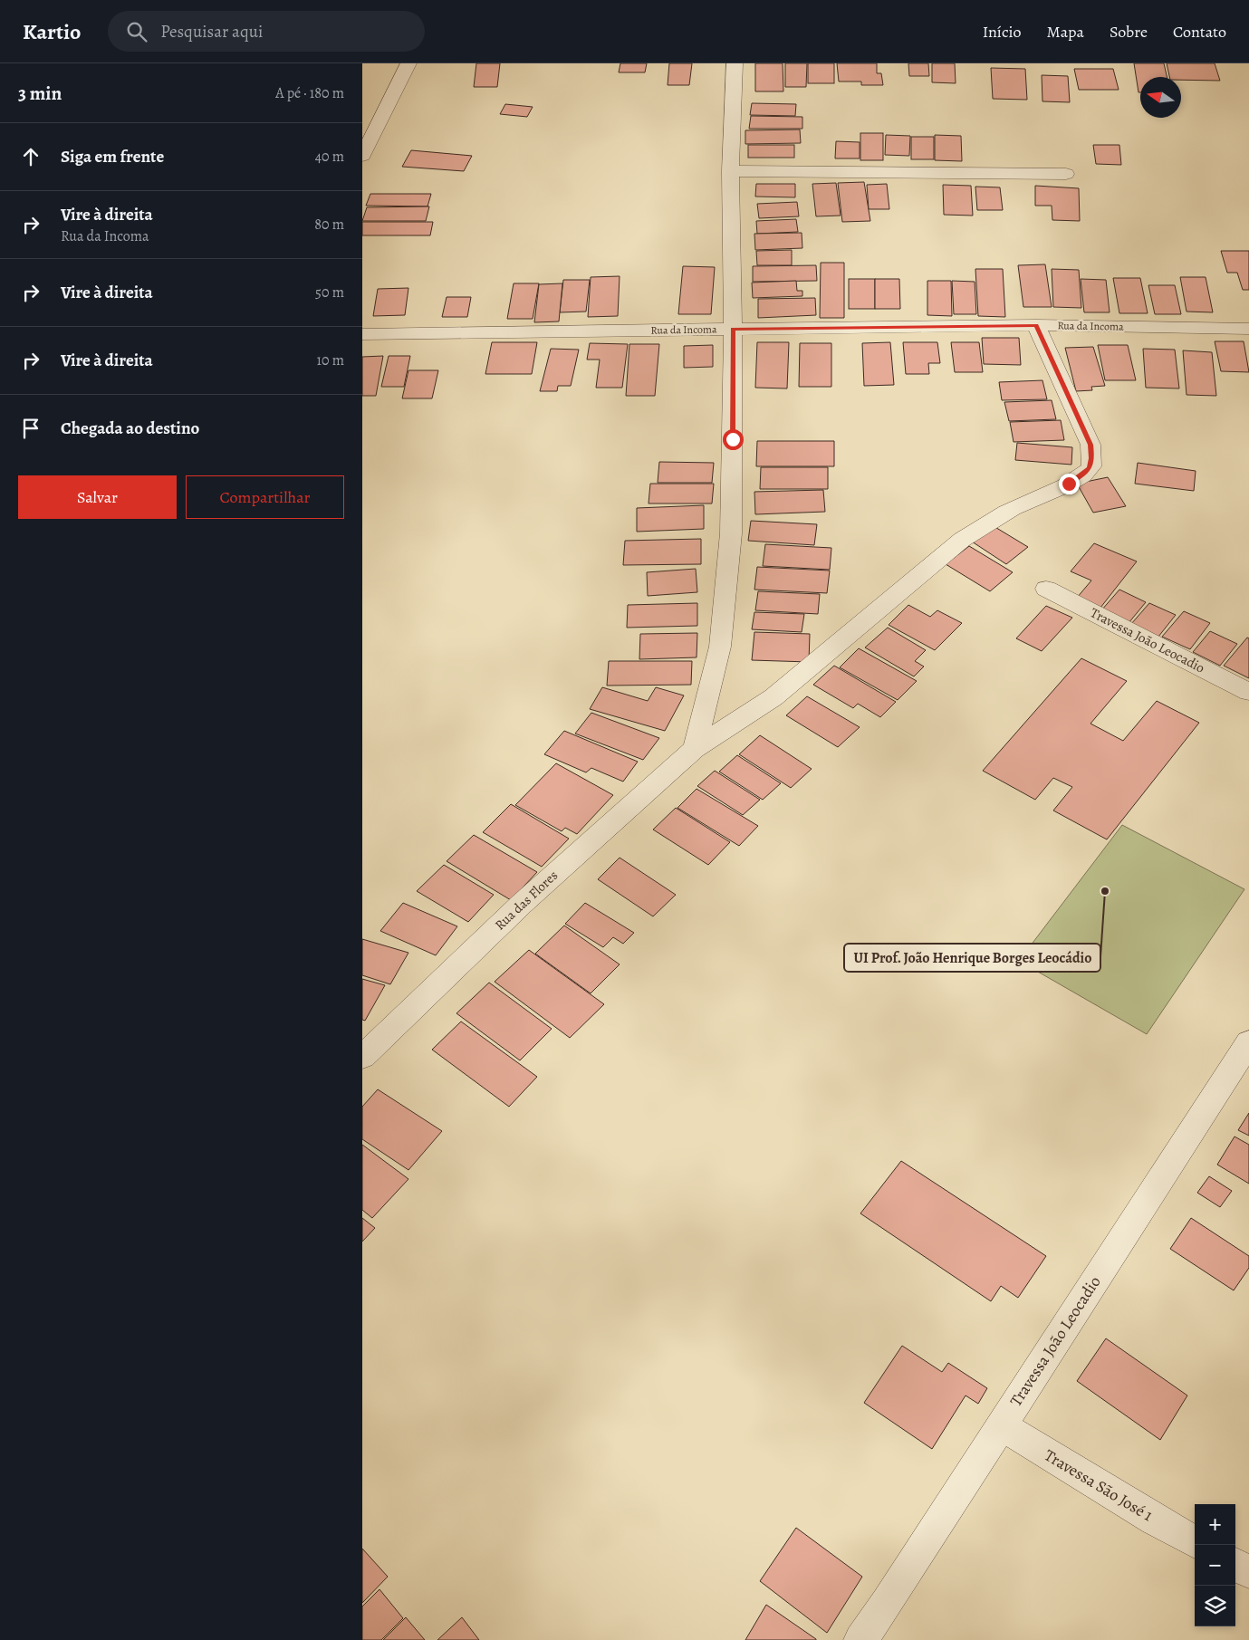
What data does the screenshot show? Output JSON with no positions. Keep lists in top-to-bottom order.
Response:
{
  "streets": {
    "street": [
      "Rua da Incoma",
      "Travessa João Leocadio",
      "Rua das Flores",
      "Travessa São José 1"
    ]
  },
  "crossings": [
    ["Rua da Incoma", "Rua das Flores"],
    ["Travessa João Leocadio", "Travessa São José 1"]
  ],
  "places": ["UI Prof. João Henrique Borges Leocádio"],
  "north": "left",
  "page": {
    "header": "Kartio",
    "search": "Pesquisar aqui",
    "nav": [
      "Início",
      "Mapa",
      "Sobre",
      "Contato"
    ],
    "heading": ["3 min", "A pé · 180 m"],
    "list": [
      ["Siga em frente", "40 m"],
      ["Vire à direita", "Rua da Incoma", "80 m"],
      ["Vire à direita", "50 m"],
      ["Vire à direita", "10 m"],
      "Chegada ao destino"
    ],
    "buttons": ["Salvar", "Compartilhar"],
    "map_buttons": ["+", "−"]
  }
}
